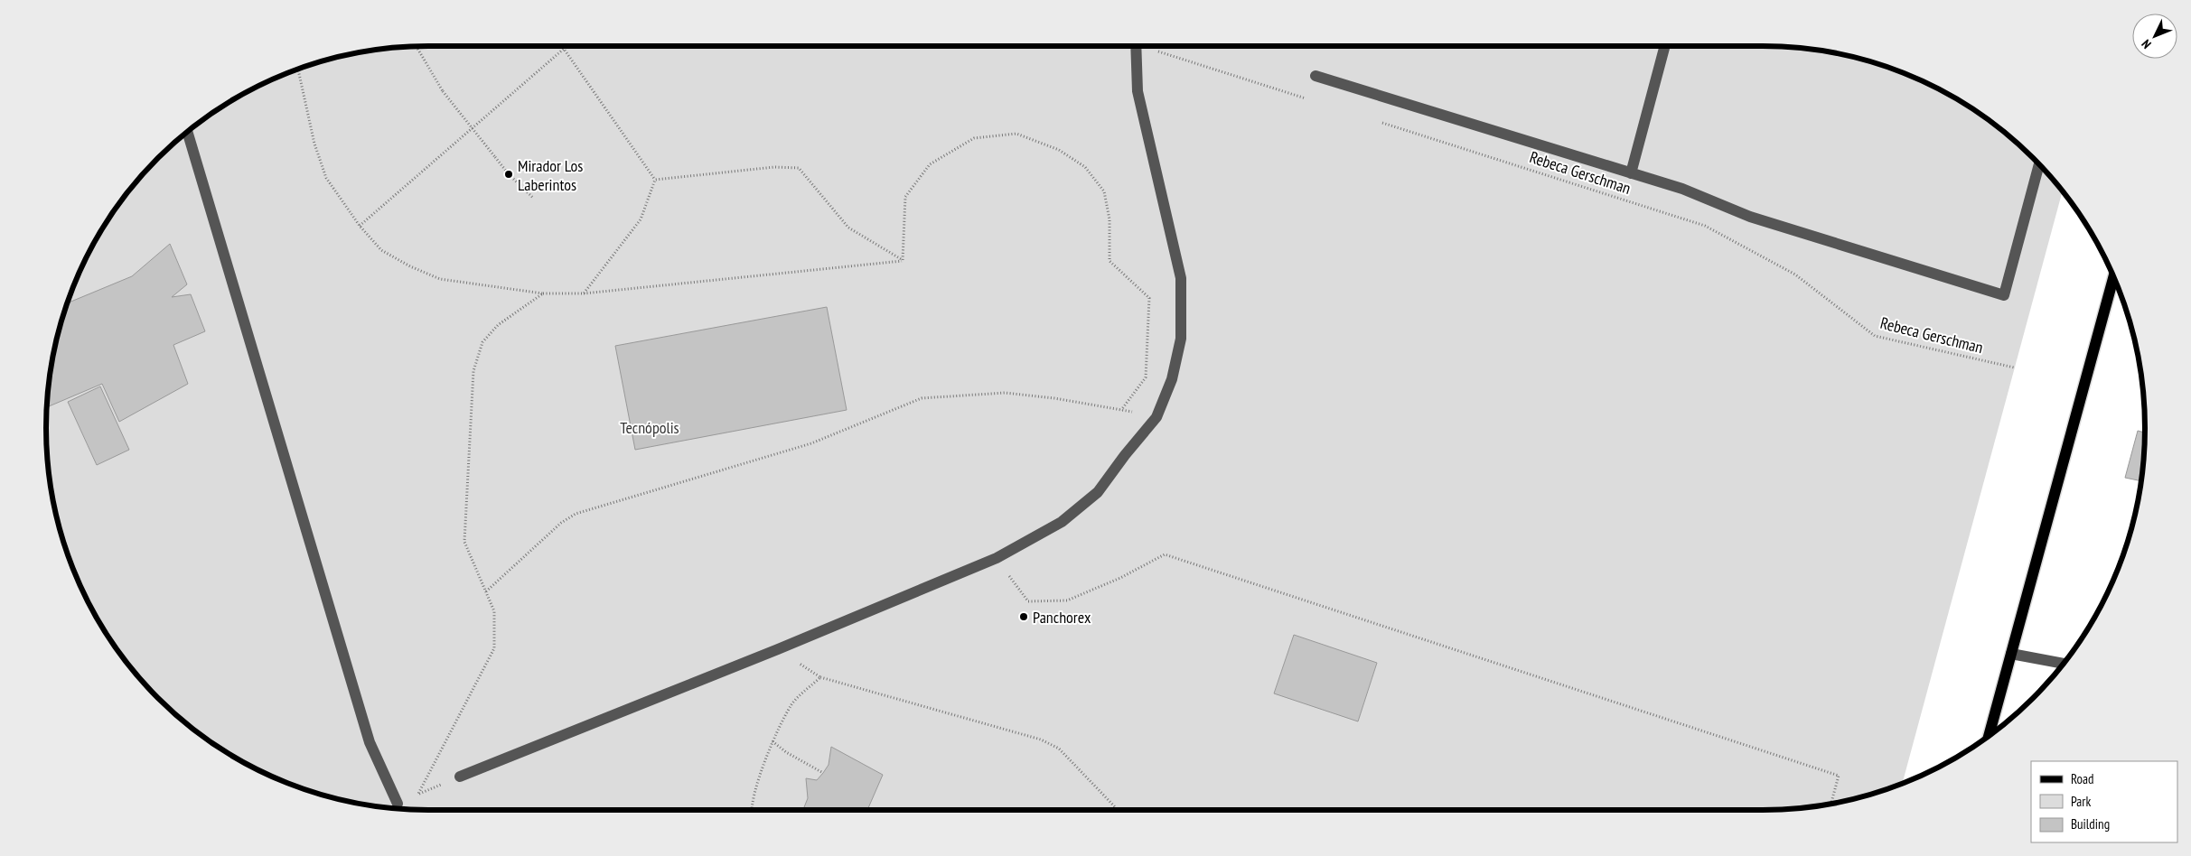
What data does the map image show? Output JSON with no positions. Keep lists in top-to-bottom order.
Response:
{
  "streets": {
    "path": ["Rebeca Gerschman"]
  },
  "parks": ["Tecnópolis"],
  "places": ["Mirador Los Laberintos", "Panchorex"],
  "legend": ["Road", "Park", "Building"],
  "north": "bottom left"
}
